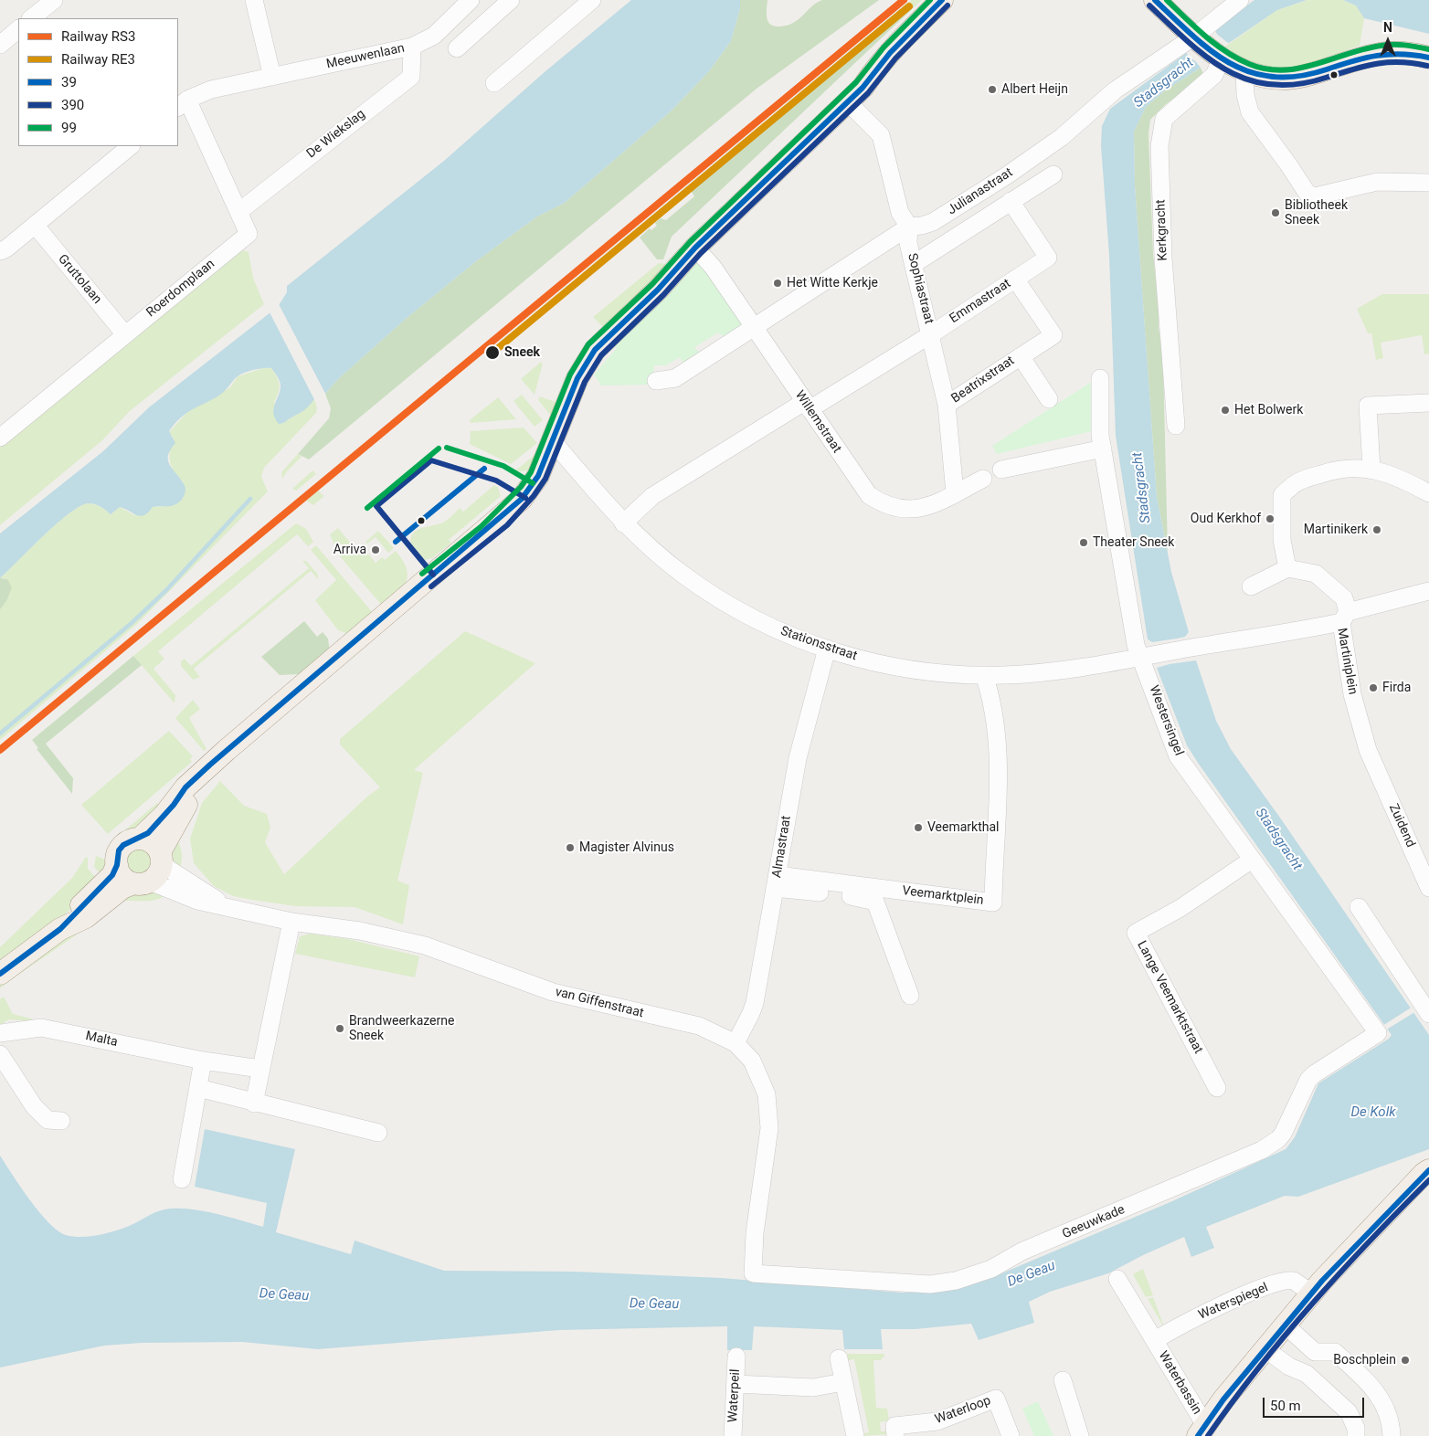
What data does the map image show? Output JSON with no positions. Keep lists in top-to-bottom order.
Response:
{
  "streets": {
    "street": [
      "Meeuwenlaan",
      "De Wiekslag",
      "Julianastraat",
      "Kerkgracht",
      "Gruttolaan",
      "Roerdomplaan",
      "Sophiastraat",
      "Emmastraat",
      "Beatrixstraat",
      "Willemstraat",
      "Stationsstraat",
      "Martiniplein",
      "Westersingel",
      "Zuidend",
      "Almastraat",
      "Veemarktplein",
      "Lange Veemarktstraat",
      "van Giffenstraat",
      "Malta",
      "Geeuwkade",
      "Waterspiegel",
      "Waterbassin",
      "Waterpeil",
      "Waterloop"
    ]
  },
  "crossings": [
    ["Meeuwenlaan", "De Wiekslag"],
    ["Meeuwenlaan", "Roerdomplaan"],
    ["De Wiekslag", "Roerdomplaan"],
    ["Julianastraat", "Kerkgracht"],
    ["Julianastraat", "Sophiastraat"],
    ["Julianastraat", "Emmastraat"],
    ["Julianastraat", "Willemstraat"],
    ["Gruttolaan", "Roerdomplaan"],
    ["Sophiastraat", "Emmastraat"],
    ["Sophiastraat", "Beatrixstraat"],
    ["Sophiastraat", "Willemstraat"],
    ["Emmastraat", "Beatrixstraat"],
    ["Emmastraat", "Willemstraat"],
    ["Emmastraat", "Stationsstraat"],
    ["Stationsstraat", "Martiniplein"],
    ["Stationsstraat", "Westersingel"],
    ["Stationsstraat", "Almastraat"],
    ["Stationsstraat", "Veemarktplein"],
    ["Martiniplein", "Westersingel"],
    ["Martiniplein", "Zuidend"],
    ["Westersingel", "Lange Veemarktstraat"],
    ["Westersingel", "Geeuwkade"],
    ["Almastraat", "Veemarktplein"],
    ["Almastraat", "van Giffenstraat"],
    ["van Giffenstraat", "Geeuwkade"],
    ["Waterspiegel", "Waterbassin"]
  ],
  "water": ["Stadsgracht", "De Kolk", "De Geau"],
  "places": [
    "Albert Heijn",
    "Bibliotheek Sneek",
    "Het Witte Kerkje",
    "Sneek",
    "Het Bolwerk",
    "Oud Kerkhof",
    "Martinikerk",
    "Theater Sneek",
    "Arriva",
    "Firda",
    "Veemarkthal",
    "Magister Alvinus",
    "Brandweerkazerne Sneek",
    "Boschplein"
  ],
  "lines": [
    "rail line RS3",
    "transit line 39",
    "transit line 99",
    "transit line 390",
    "rail line RE3"
  ],
  "legend": [
    "Railway RS3",
    "Railway RE3",
    "39",
    "390",
    "99"
  ],
  "scale_bar": "50 m",
  "north": "top"
}
